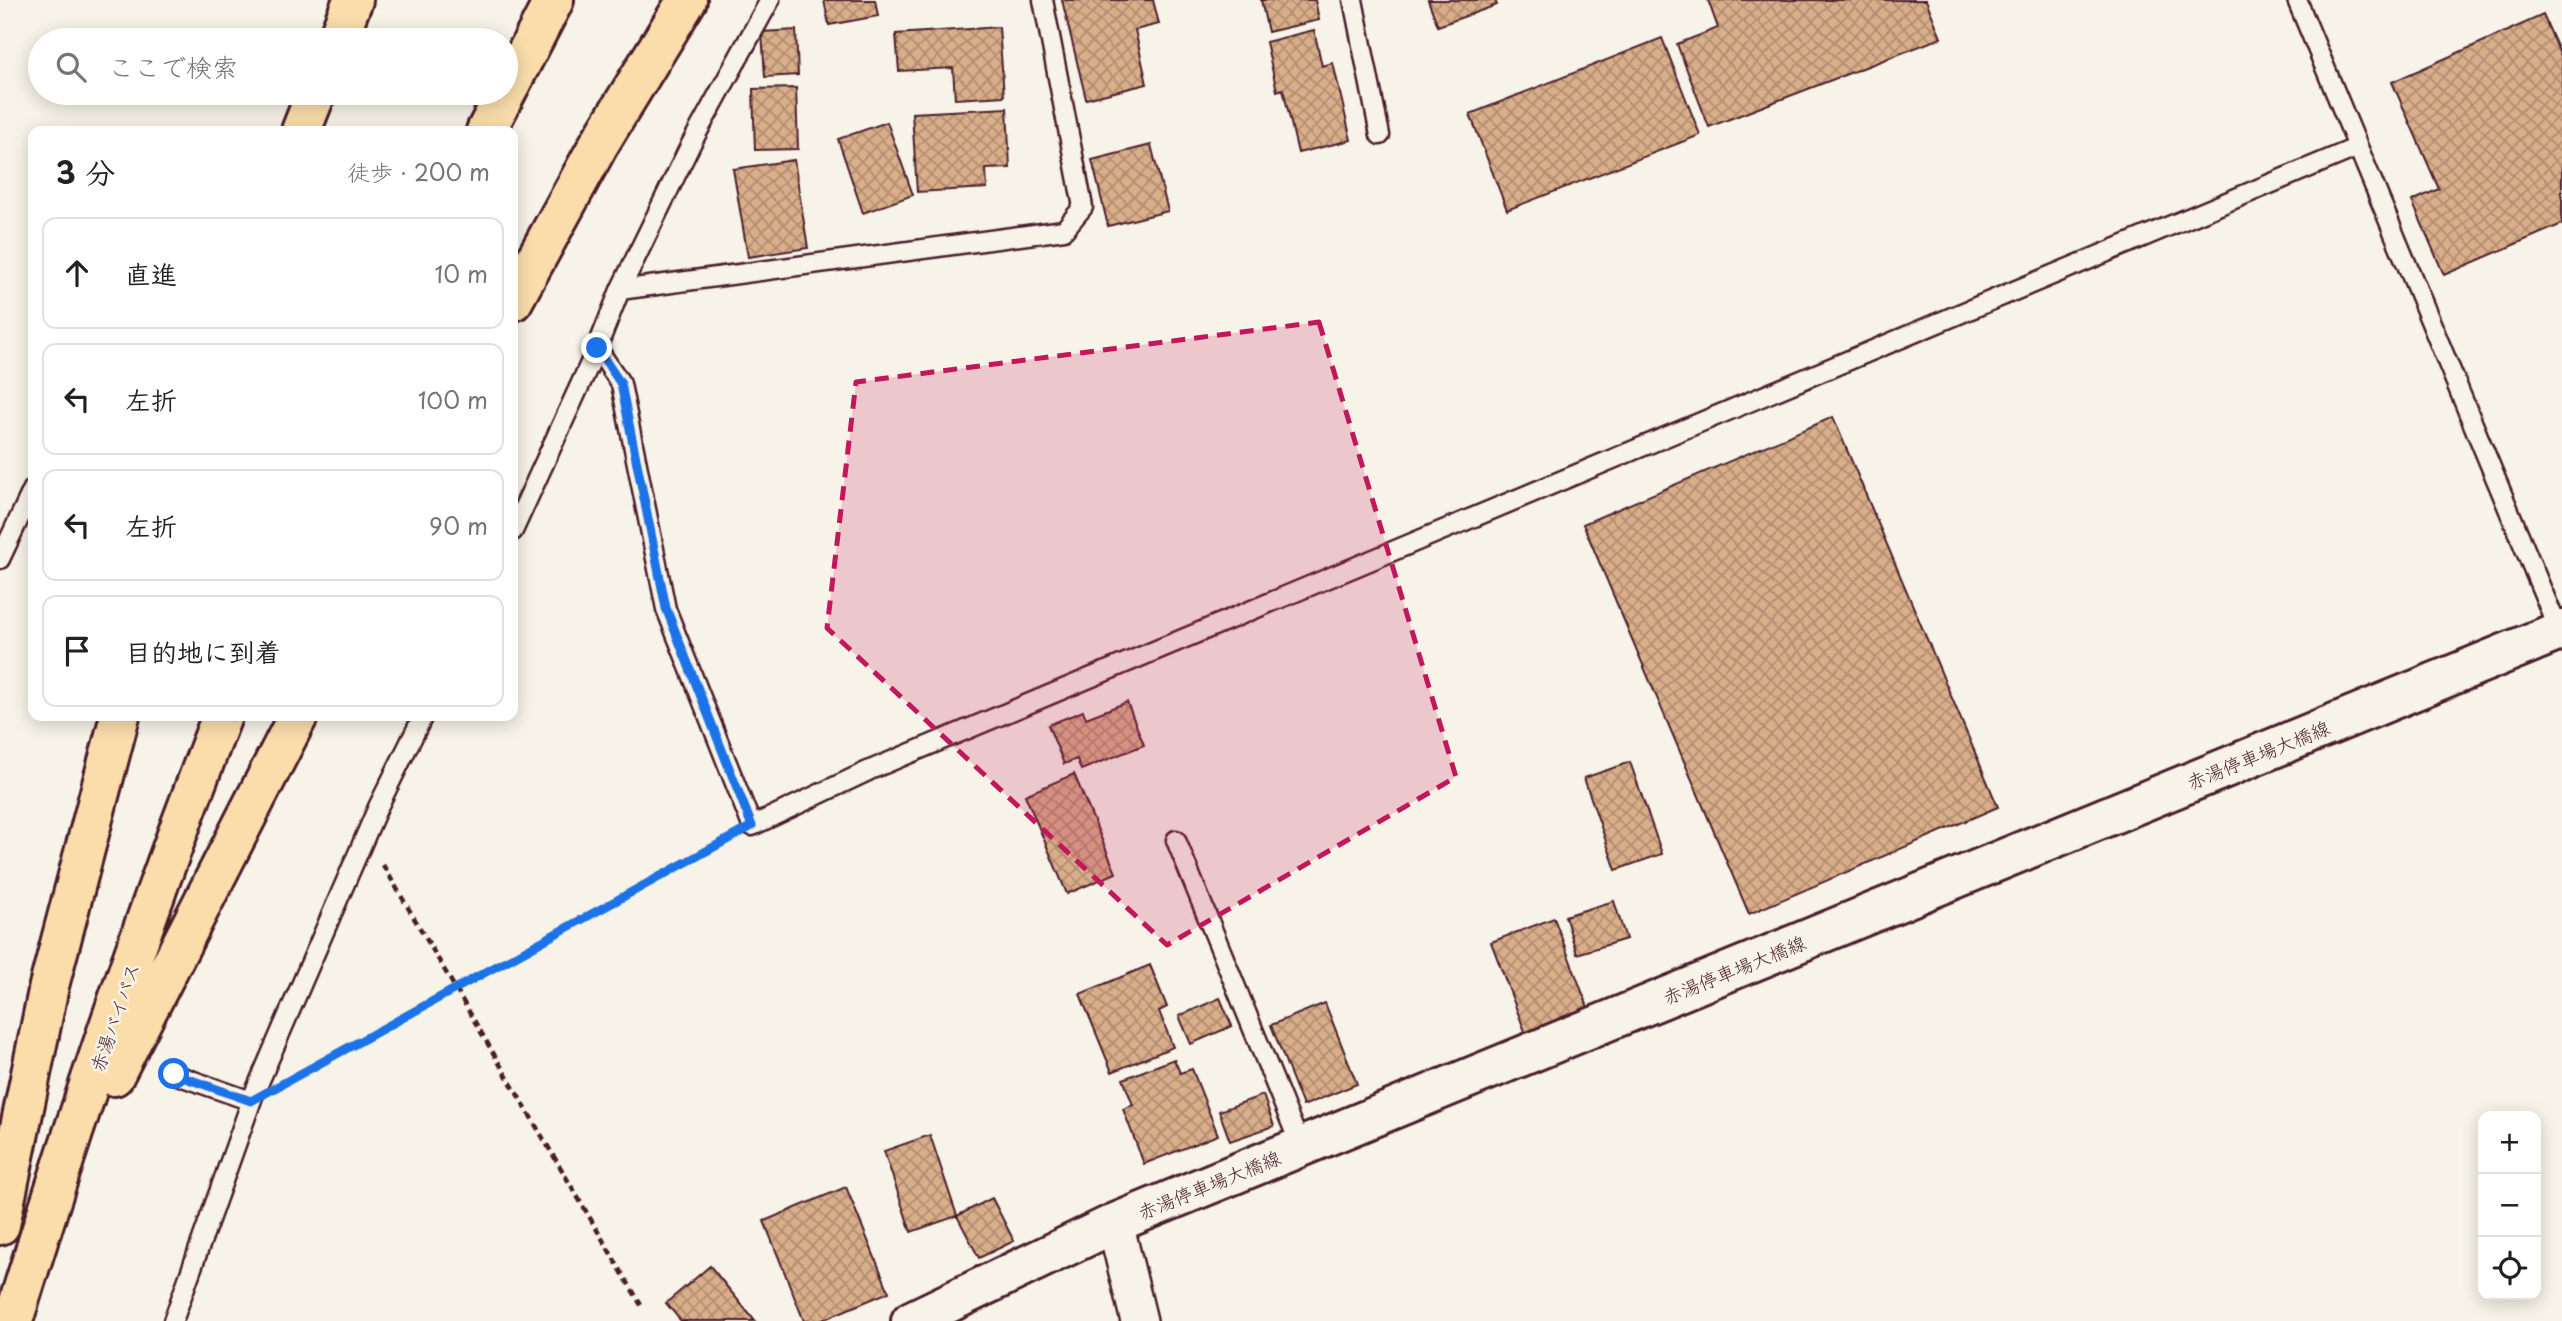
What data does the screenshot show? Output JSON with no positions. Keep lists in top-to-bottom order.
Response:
{
  "streets": {
    "highway": ["赤湯バイパス"],
    "main road": ["赤湯停車場大橋線"]
  },
  "page": {
    "search": "ここで検索",
    "heading": ["3 分", "徒歩 · 200 m"],
    "list": [
      ["直進", "10 m"],
      ["左折", "100 m"],
      ["左折", "90 m"],
      "目的地に到着"
    ],
    "map_buttons": ["+", "−"]
  }
}
